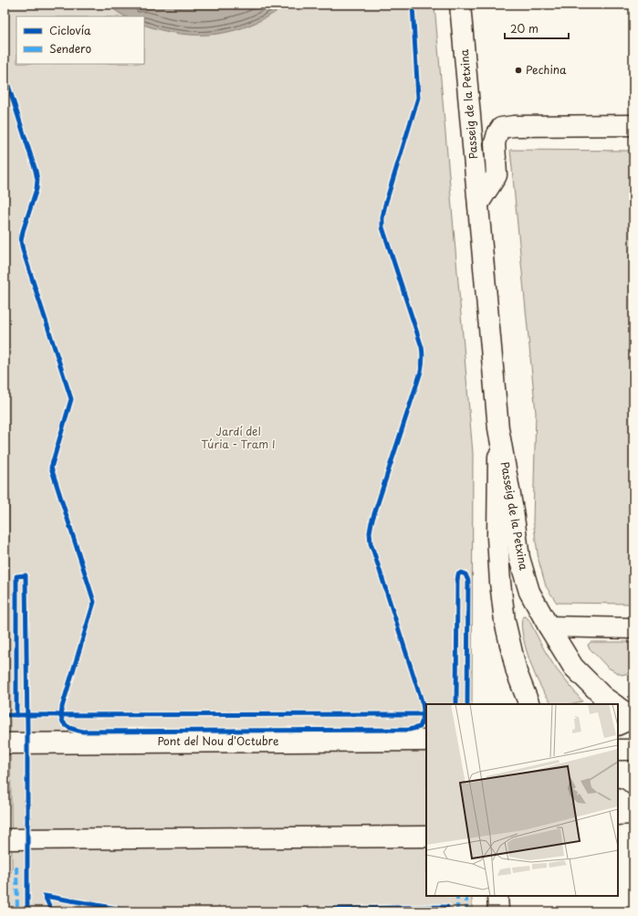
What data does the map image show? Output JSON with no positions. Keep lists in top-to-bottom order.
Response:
{
  "streets": {
    "main road": ["Passeig de la Petxina", "Pont del Nou d'Octubre"]
  },
  "parks": ["Jardí del Túria - Tram I"],
  "places": ["Pechina"],
  "legend": ["Ciclovía", "Sendero"],
  "scale_bar": "20 m"
}
